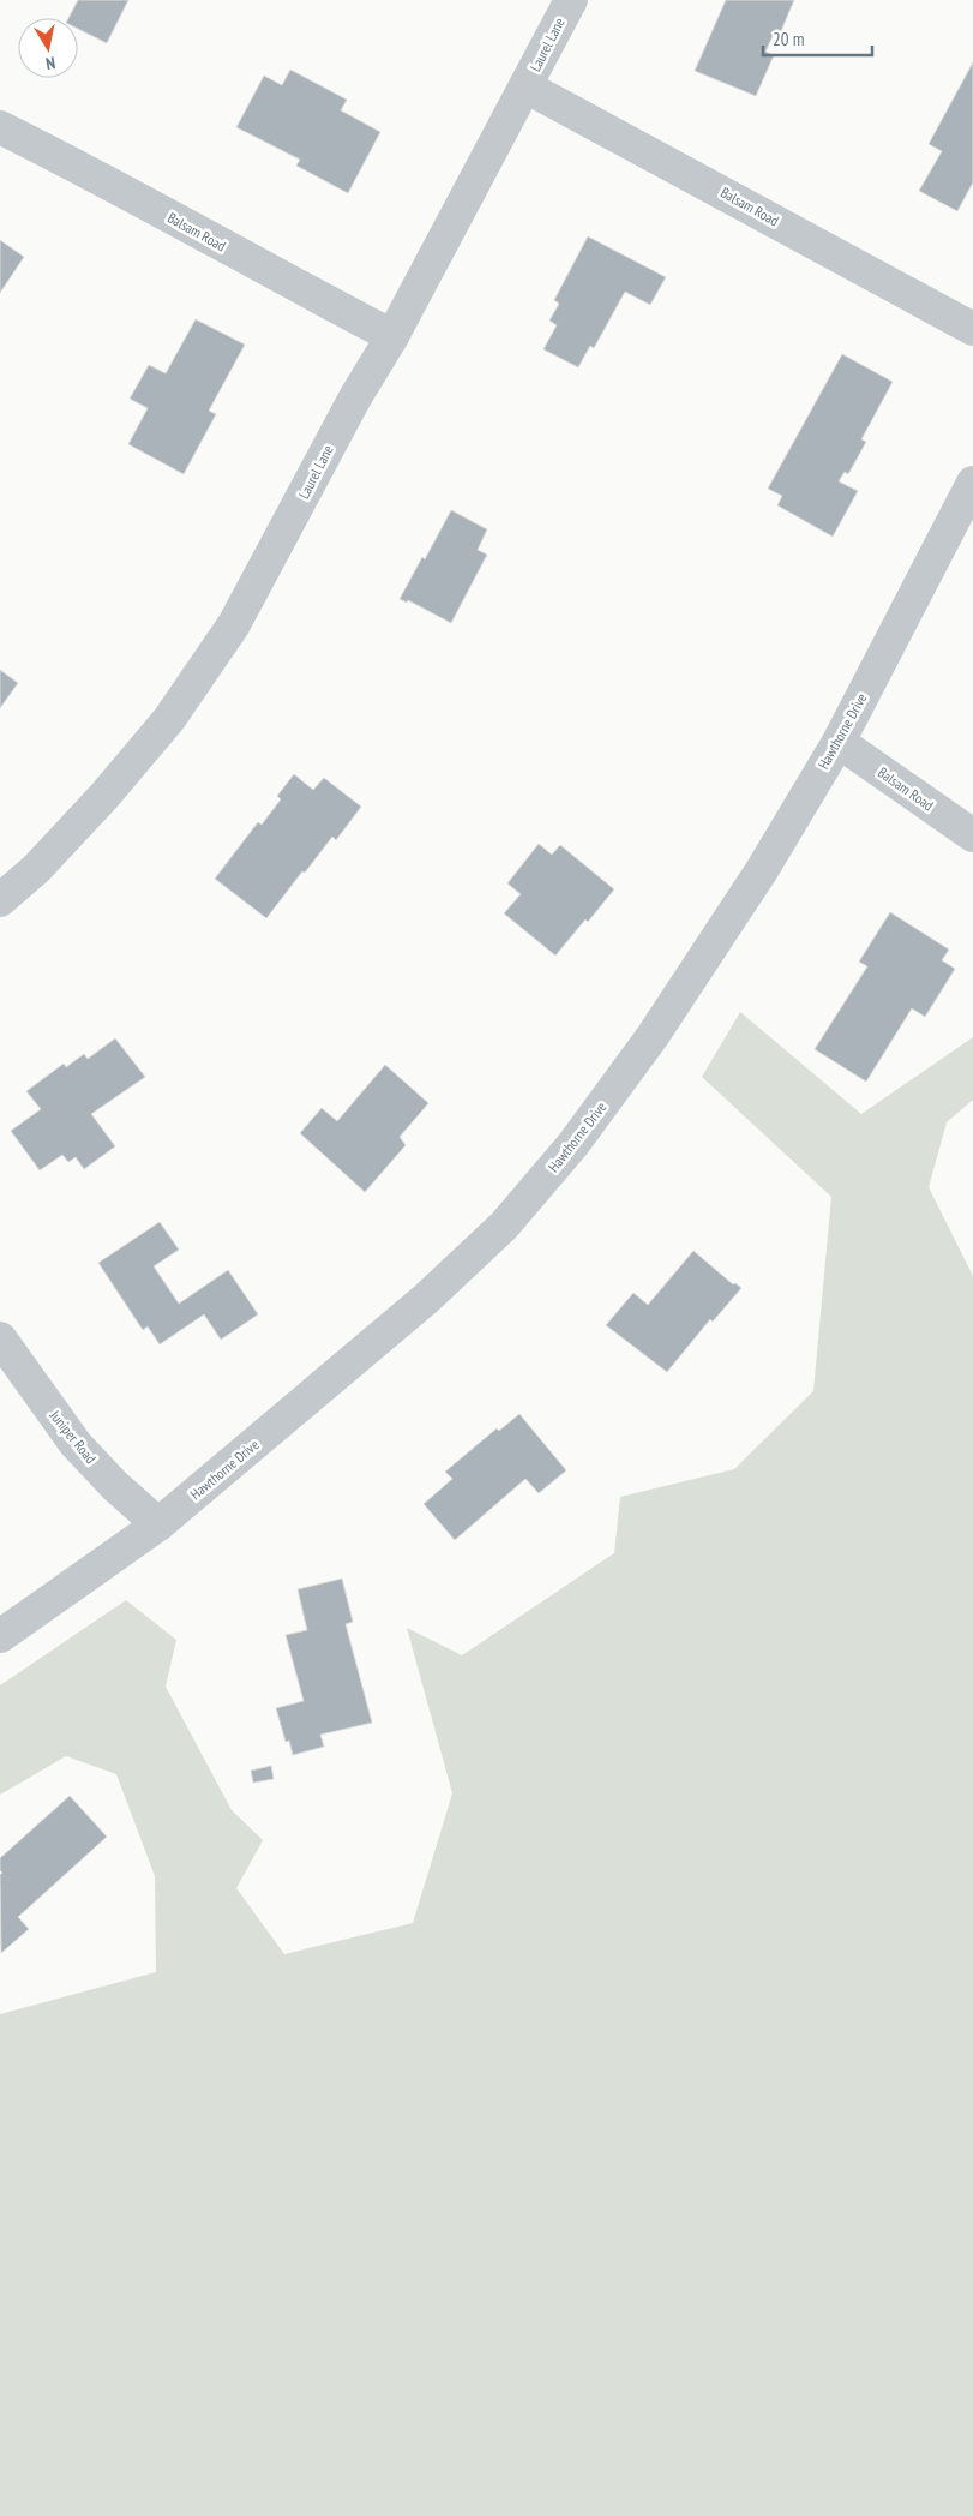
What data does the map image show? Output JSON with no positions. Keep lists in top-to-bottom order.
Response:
{
  "streets": {
    "street": [
      "Laurel Lane",
      "Balsam Road",
      "Hawthorne Drive",
      "Juniper Road"
    ]
  },
  "crossings": [
    ["Laurel Lane", "Balsam Road"],
    ["Balsam Road", "Hawthorne Drive"],
    ["Hawthorne Drive", "Juniper Road"]
  ],
  "scale_bar": "20 m",
  "north": "bottom"
}
